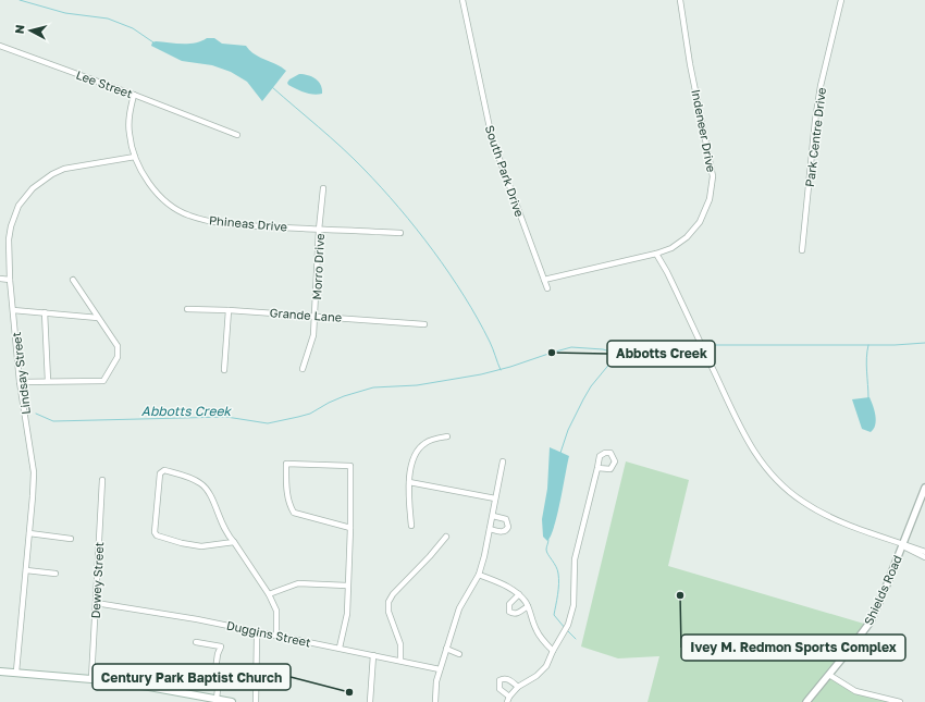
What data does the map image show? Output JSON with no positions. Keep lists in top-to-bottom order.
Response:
{
  "streets": {
    "street": [
      "Lee Street",
      "Indeneer Drive",
      "Park Centre Drive",
      "South Park Drive",
      "Phineas Drive",
      "Morro Drive",
      "Grande Lane",
      "Lindsay Street",
      "Dewey Street",
      "Shields Road",
      "Duggins Street"
    ]
  },
  "crossings": [
    ["Lee Street", "Phineas Drive"],
    ["Indeneer Drive", "South Park Drive"],
    ["Phineas Drive", "Morro Drive"],
    ["Phineas Drive", "Lindsay Street"],
    ["Morro Drive", "Grande Lane"],
    ["Dewey Street", "Duggins Street"]
  ],
  "water": ["Abbotts Creek"],
  "places": ["Abbotts Creek", "Ivey M. Redmon Sports Complex", "Century Park Baptist Church"],
  "north": "left"
}
